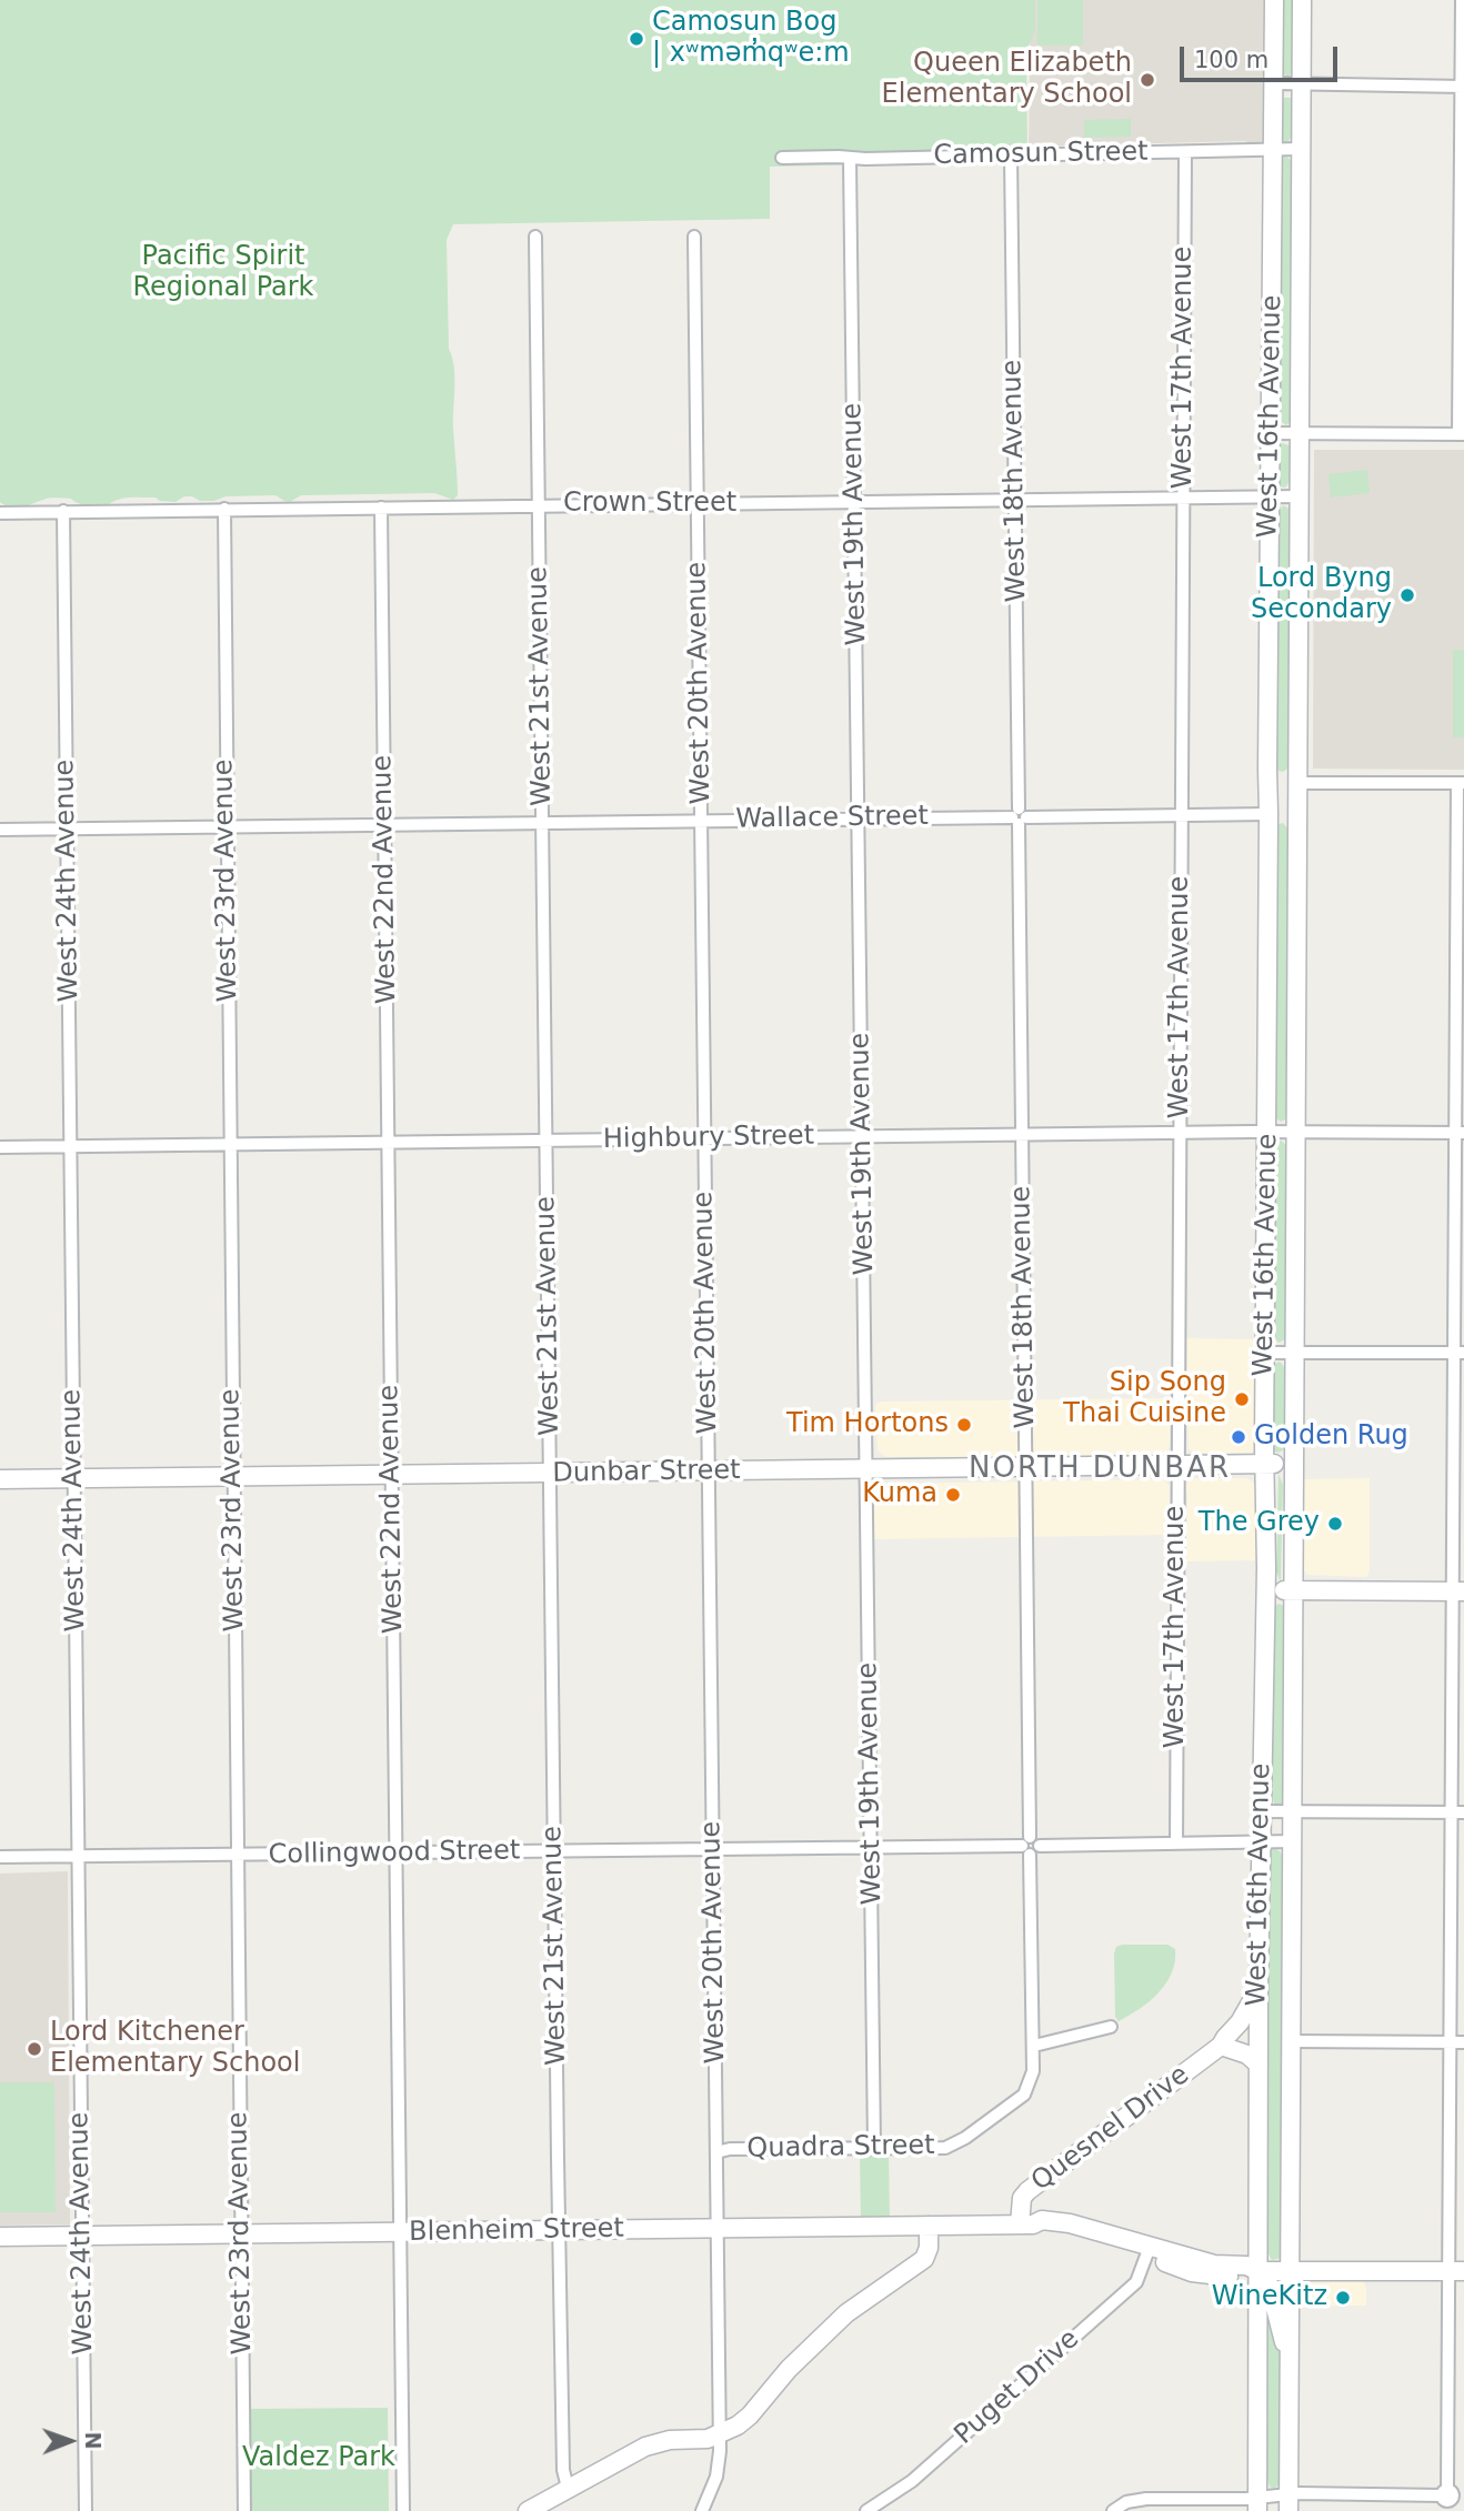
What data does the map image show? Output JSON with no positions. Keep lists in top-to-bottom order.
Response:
{
  "streets": {
    "main road": [
      "West 16th Avenue",
      "Dunbar Street",
      "Quesnel Drive",
      "Blenheim Street"
    ],
    "street": [
      "Camosun Street",
      "West 17th Avenue",
      "West 18th Avenue",
      "Crown Street",
      "West 19th Avenue",
      "West 20th Avenue",
      "West 21st Avenue",
      "Wallace Street",
      "West 22nd Avenue",
      "West 24th Avenue",
      "West 23rd Avenue",
      "Highbury Street",
      "Collingwood Street",
      "Quadra Street",
      "Puget Drive"
    ]
  },
  "crossings": [
    ["Camosun Street", "West 17th Avenue"],
    ["Camosun Street", "West 16th Avenue"],
    ["Camosun Street", "West 18th Avenue"],
    ["Camosun Street", "West 19th Avenue"],
    ["West 17th Avenue", "Crown Street"],
    ["West 17th Avenue", "Wallace Street"],
    ["West 17th Avenue", "Highbury Street"],
    ["West 17th Avenue", "Dunbar Street"],
    ["West 17th Avenue", "Collingwood Street"],
    ["West 16th Avenue", "Crown Street"],
    ["West 16th Avenue", "Wallace Street"],
    ["West 16th Avenue", "Highbury Street"],
    ["West 16th Avenue", "Dunbar Street"],
    ["West 16th Avenue", "Collingwood Street"],
    ["West 16th Avenue", "Quesnel Drive"],
    ["West 16th Avenue", "Blenheim Street"],
    ["West 18th Avenue", "Crown Street"],
    ["West 18th Avenue", "Wallace Street"],
    ["West 18th Avenue", "Highbury Street"],
    ["West 18th Avenue", "Dunbar Street"],
    ["West 18th Avenue", "Collingwood Street"],
    ["West 18th Avenue", "Quadra Street"],
    ["Crown Street", "West 19th Avenue"],
    ["Crown Street", "West 20th Avenue"],
    ["Crown Street", "West 21st Avenue"],
    ["Crown Street", "West 22nd Avenue"],
    ["Crown Street", "West 24th Avenue"],
    ["Crown Street", "West 23rd Avenue"],
    ["West 19th Avenue", "Wallace Street"],
    ["West 19th Avenue", "Highbury Street"],
    ["West 19th Avenue", "Dunbar Street"],
    ["West 19th Avenue", "Collingwood Street"],
    ["West 19th Avenue", "Quadra Street"],
    ["West 20th Avenue", "Wallace Street"],
    ["West 20th Avenue", "Highbury Street"],
    ["West 20th Avenue", "Dunbar Street"],
    ["West 20th Avenue", "Collingwood Street"],
    ["West 20th Avenue", "Quadra Street"],
    ["West 20th Avenue", "Blenheim Street"],
    ["West 21st Avenue", "Wallace Street"],
    ["West 21st Avenue", "Highbury Street"],
    ["West 21st Avenue", "Dunbar Street"],
    ["West 21st Avenue", "Collingwood Street"],
    ["West 21st Avenue", "Blenheim Street"],
    ["Wallace Street", "West 22nd Avenue"],
    ["Wallace Street", "West 24th Avenue"],
    ["Wallace Street", "West 23rd Avenue"],
    ["West 22nd Avenue", "Highbury Street"],
    ["West 22nd Avenue", "Dunbar Street"],
    ["West 22nd Avenue", "Collingwood Street"],
    ["West 22nd Avenue", "Blenheim Street"],
    ["West 24th Avenue", "Highbury Street"],
    ["West 24th Avenue", "Dunbar Street"],
    ["West 24th Avenue", "Collingwood Street"],
    ["West 24th Avenue", "Blenheim Street"],
    ["West 23rd Avenue", "Highbury Street"],
    ["West 23rd Avenue", "Dunbar Street"],
    ["West 23rd Avenue", "Collingwood Street"],
    ["West 23rd Avenue", "Blenheim Street"],
    ["Quesnel Drive", "Blenheim Street"],
    ["Blenheim Street", "Puget Drive"]
  ],
  "districts": ["NORTH DUNBAR"],
  "parks": ["Pacific Spirit Regional Park", "Valdez Park"],
  "places": [
    "Camosun Bog | xʷməm̓qʷe:m",
    "Queen Elizabeth Elementary School",
    "Lord Byng Secondary",
    "Sip Song Thai Cuisine",
    "Tim Hortons",
    "Golden Rug",
    "Kuma",
    "The Grey",
    "Lord Kitchener Elementary School",
    "WineKitz"
  ],
  "scale_bar": "100 m",
  "north": "right"
}
